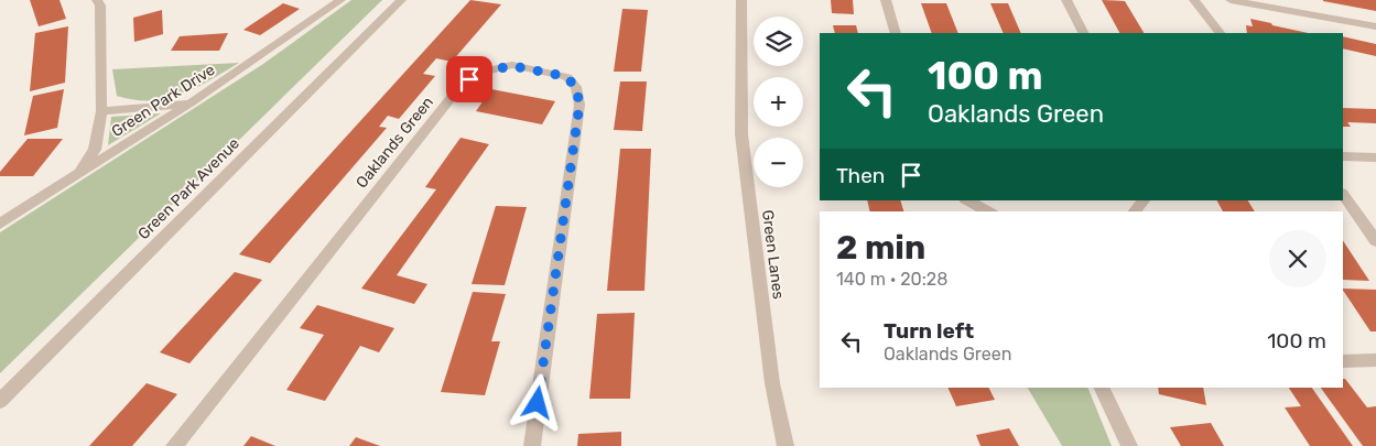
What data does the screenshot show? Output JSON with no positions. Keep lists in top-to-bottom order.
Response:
{
  "streets": {
    "street": [
      "Green Park Drive",
      "Oaklands Green",
      "Green Park Avenue",
      "Green Lanes"
    ]
  },
  "page": {
    "map_buttons": ["+", "−"],
    "turn": ["100 m", "Oaklands Green"],
    "then": "Then",
    "heading": ["2 min", "140 m · 20:28"],
    "list": [
      {
        "name": "Turn left",
        "note": "Oaklands Green",
        "value": "100 m"
      }
    ]
  }
}
